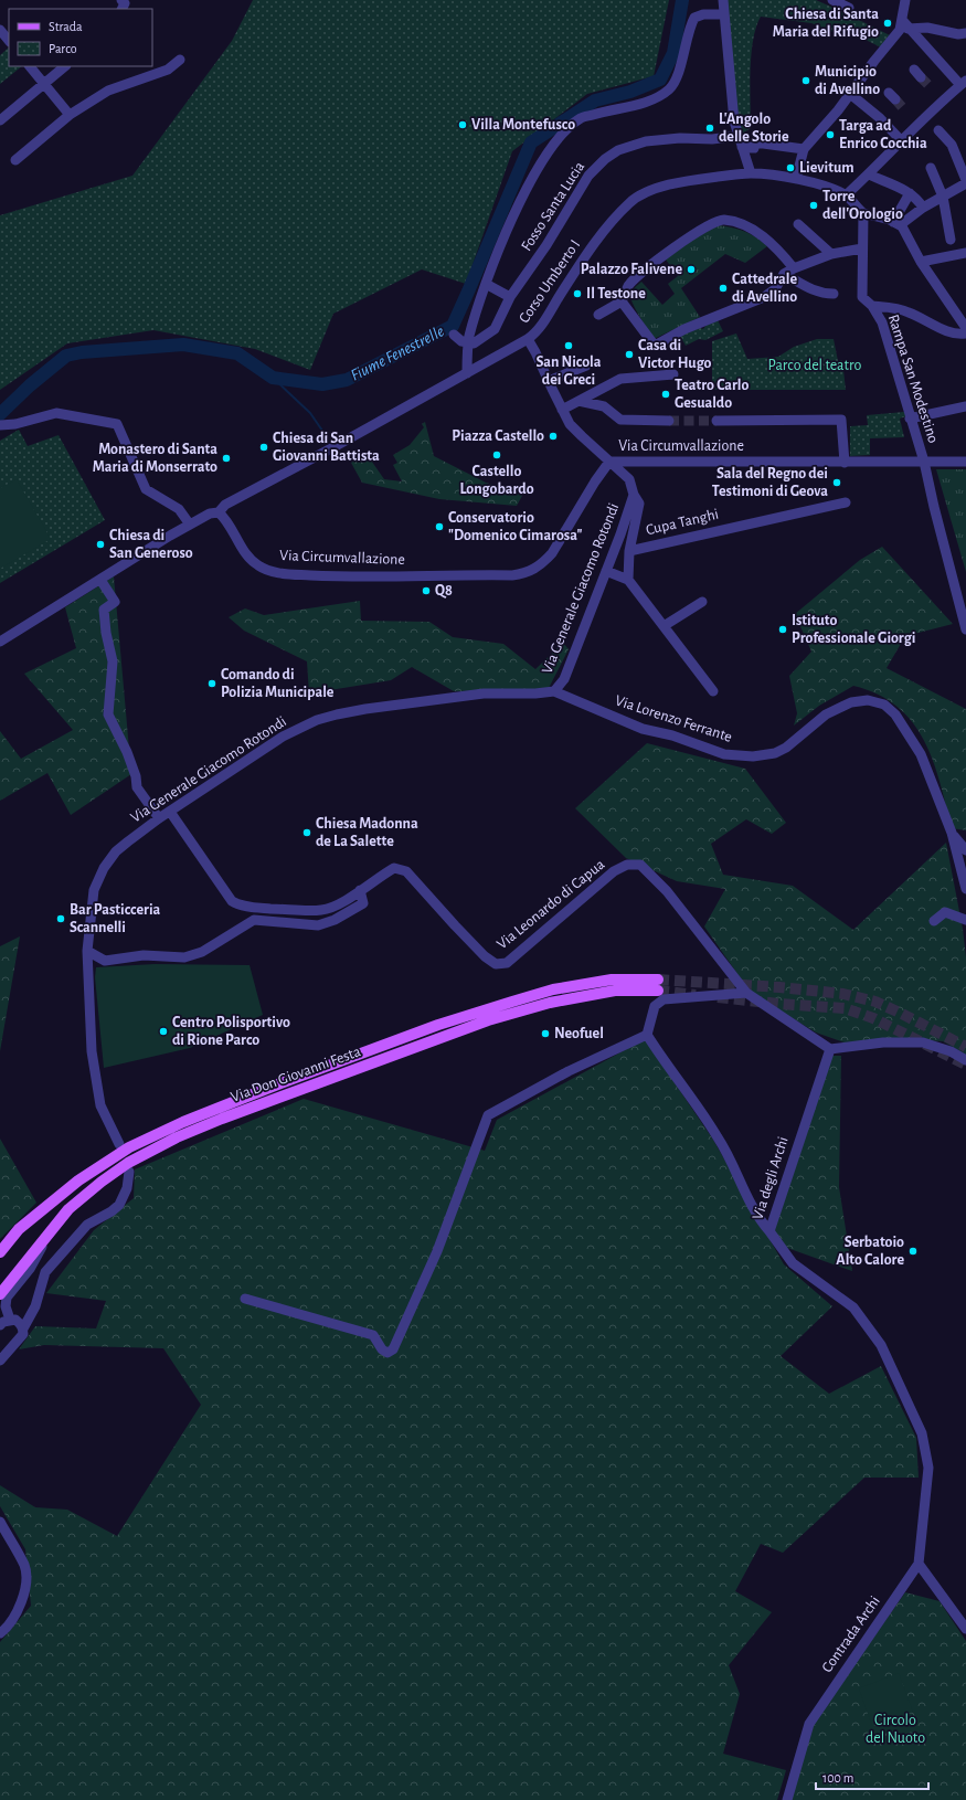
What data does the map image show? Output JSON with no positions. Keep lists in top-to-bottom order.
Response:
{
  "streets": {
    "main road": ["Via Don Giovanni Festa"],
    "street": [
      "Fosso Santa Lucia",
      "Corso Umberto I",
      "Rampa San Modestino",
      "Via Circumvallazione",
      "Cupa Tanghi",
      "Via Generale Giacomo Rotondi",
      "Via Lorenzo Ferrante",
      "Via Leonardo di Capua",
      "Via degli Archi",
      "Contrada Archi"
    ]
  },
  "crossings": [
    ["Corso Umberto I", "Via Circumvallazione"],
    ["Corso Umberto I", "Via Generale Giacomo Rotondi"],
    ["Rampa San Modestino", "Via Circumvallazione"],
    ["Via Circumvallazione", "Via Generale Giacomo Rotondi"],
    ["Via Generale Giacomo Rotondi", "Via Lorenzo Ferrante"],
    ["Via Generale Giacomo Rotondi", "Via Leonardo di Capua"],
    ["Via degli Archi", "Contrada Archi"]
  ],
  "water": ["Fiume Fenestrelle"],
  "parks": ["Parco del teatro", "Circolo del Nuoto"],
  "places": [
    "Chiesa di Santa Maria del Rifugio",
    "Municipio di Avellino",
    "Villa Montefusco",
    "L'Angolo delle Storie",
    "Targa ad Enrico Cocchia",
    "Lievitum",
    "Torre dell'Orologio",
    "Palazzo Falivene",
    "Cattedrale di Avellino",
    "Il Testone",
    "San Nicola dei Greci",
    "Casa di Victor Hugo",
    "Teatro Carlo Gesualdo",
    "Piazza Castello",
    "Chiesa di San Giovanni Battista",
    "Castello Longobardo",
    "Monastero di Santa Maria di Monserrato",
    "Sala del Regno dei Testimoni di Geova",
    "Conservatorio \"Domenico Cimarosa\"",
    "Chiesa di San Generoso",
    "Q8",
    "Istituto Professionale Giorgi",
    "Comando di Polizia Municipale",
    "Chiesa Madonna de La Salette",
    "Bar Pasticceria Scannelli",
    "Centro Polisportivo di Rione Parco",
    "Neofuel",
    "Serbatoio Alto Calore"
  ],
  "legend": ["Strada", "Parco"],
  "scale_bar": "100 m"
}
